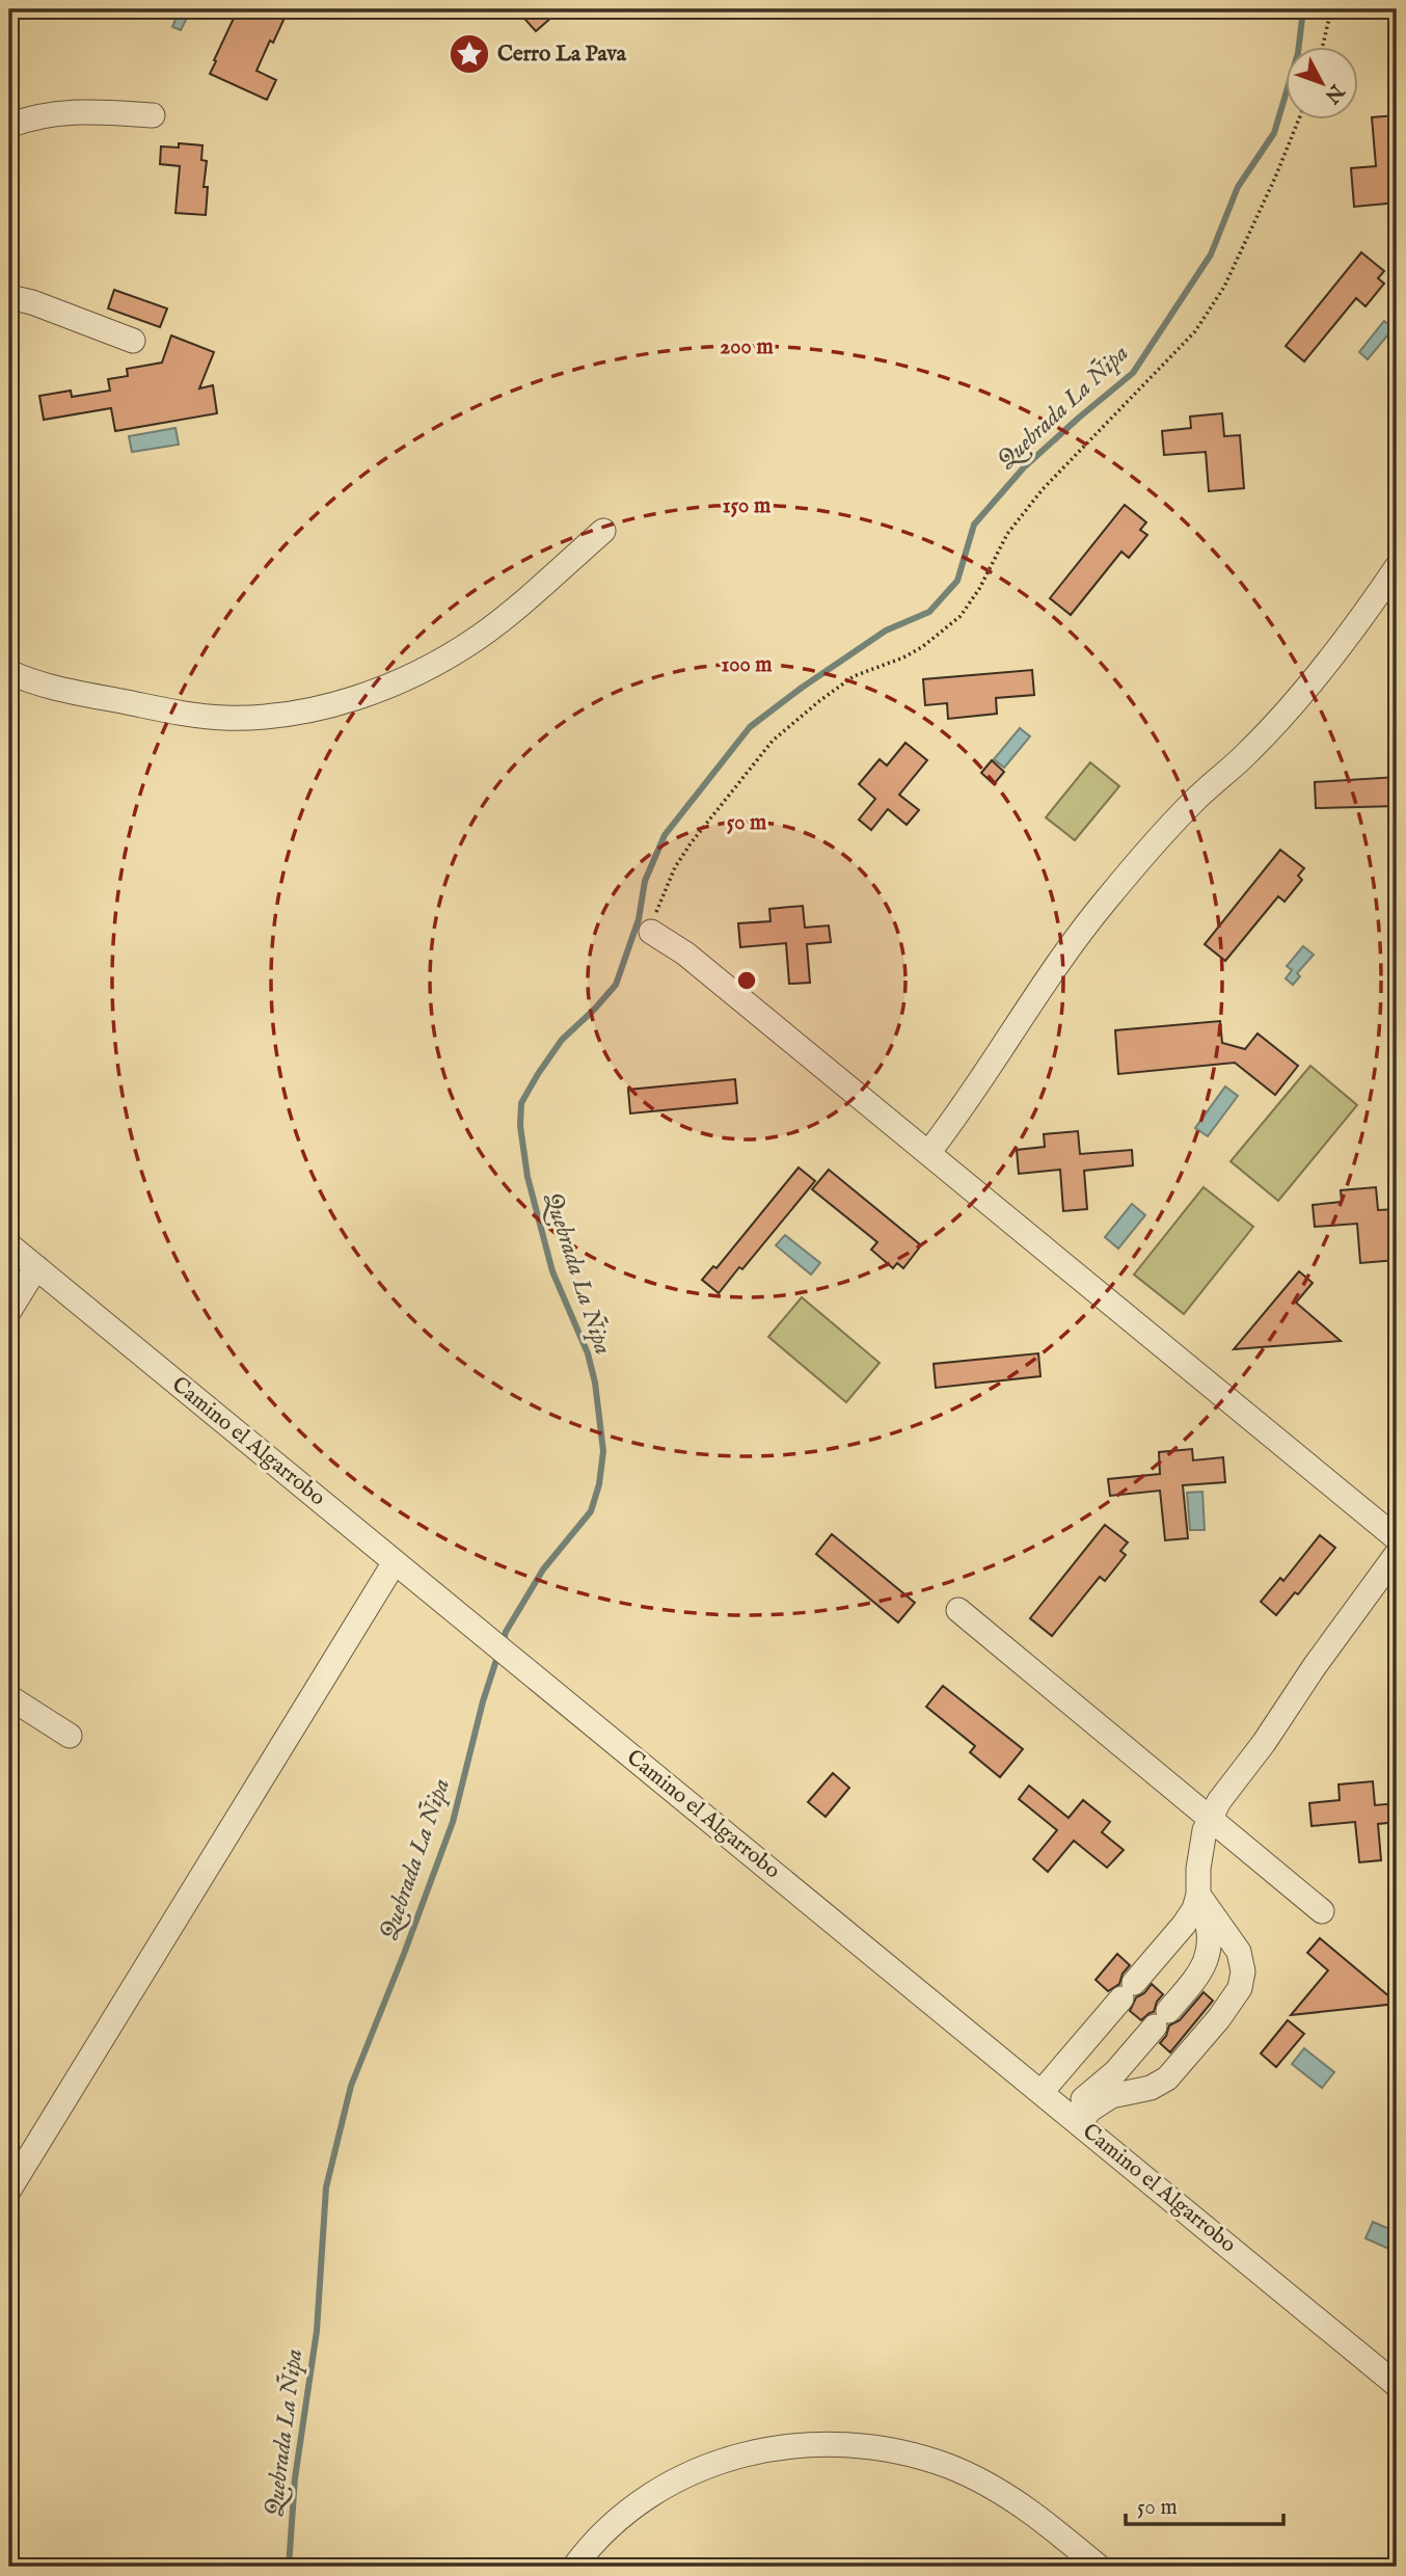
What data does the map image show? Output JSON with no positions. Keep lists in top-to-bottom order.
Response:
{
  "streets": {
    "street": ["Camino el Algarrobo"]
  },
  "water": ["Quebrada La Ñipa"],
  "places": {
    "place": ["Cerro La Pava"]
  },
  "scale_bar": "50 m",
  "north": "bottom right",
  "rings": [
    "200 m",
    "150 m",
    "100 m",
    "50 m"
  ]
}
